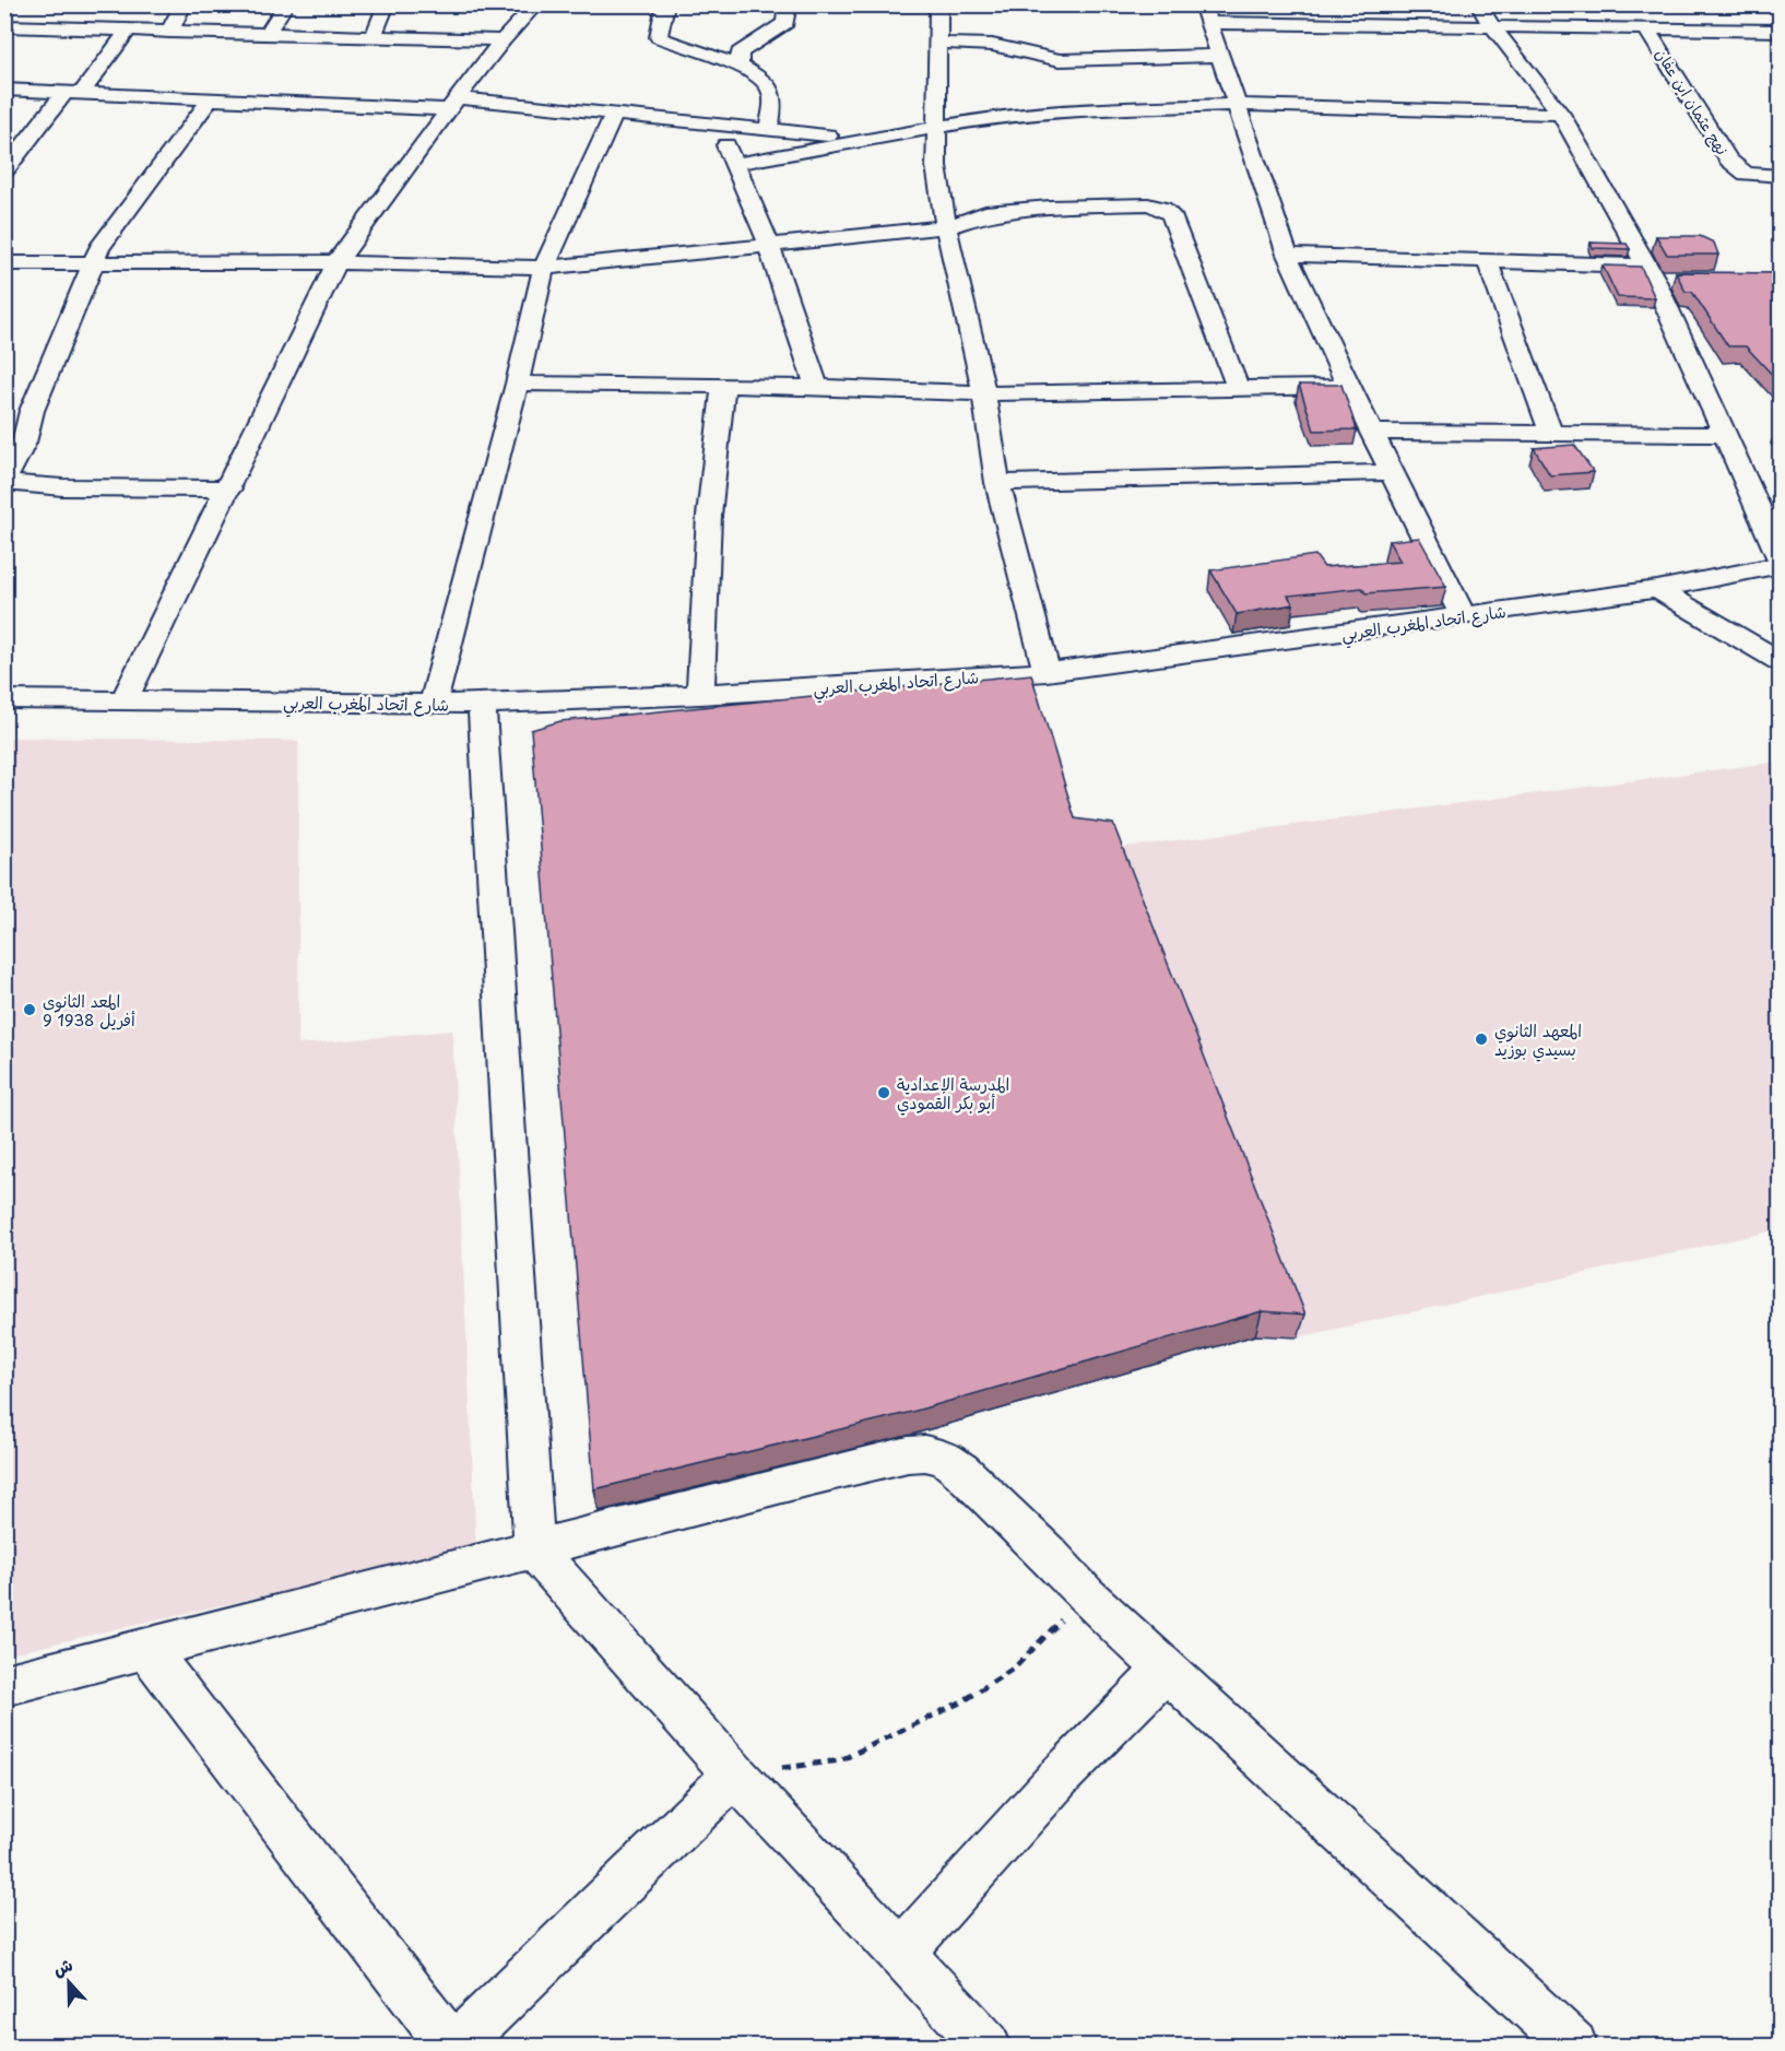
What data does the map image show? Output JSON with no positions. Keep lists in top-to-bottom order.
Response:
{
  "streets": {
    "street": ["نهج عثمان ابن عفان", "شارع اتحاد المغرب العربي"]
  },
  "places": ["المعد الثانوي 9 أفريل 1938", "المعهد الثانوي بسيدي بوزيد", "المدرسة الإعدادية أبو بكر القمودي"],
  "north": "top"
}
